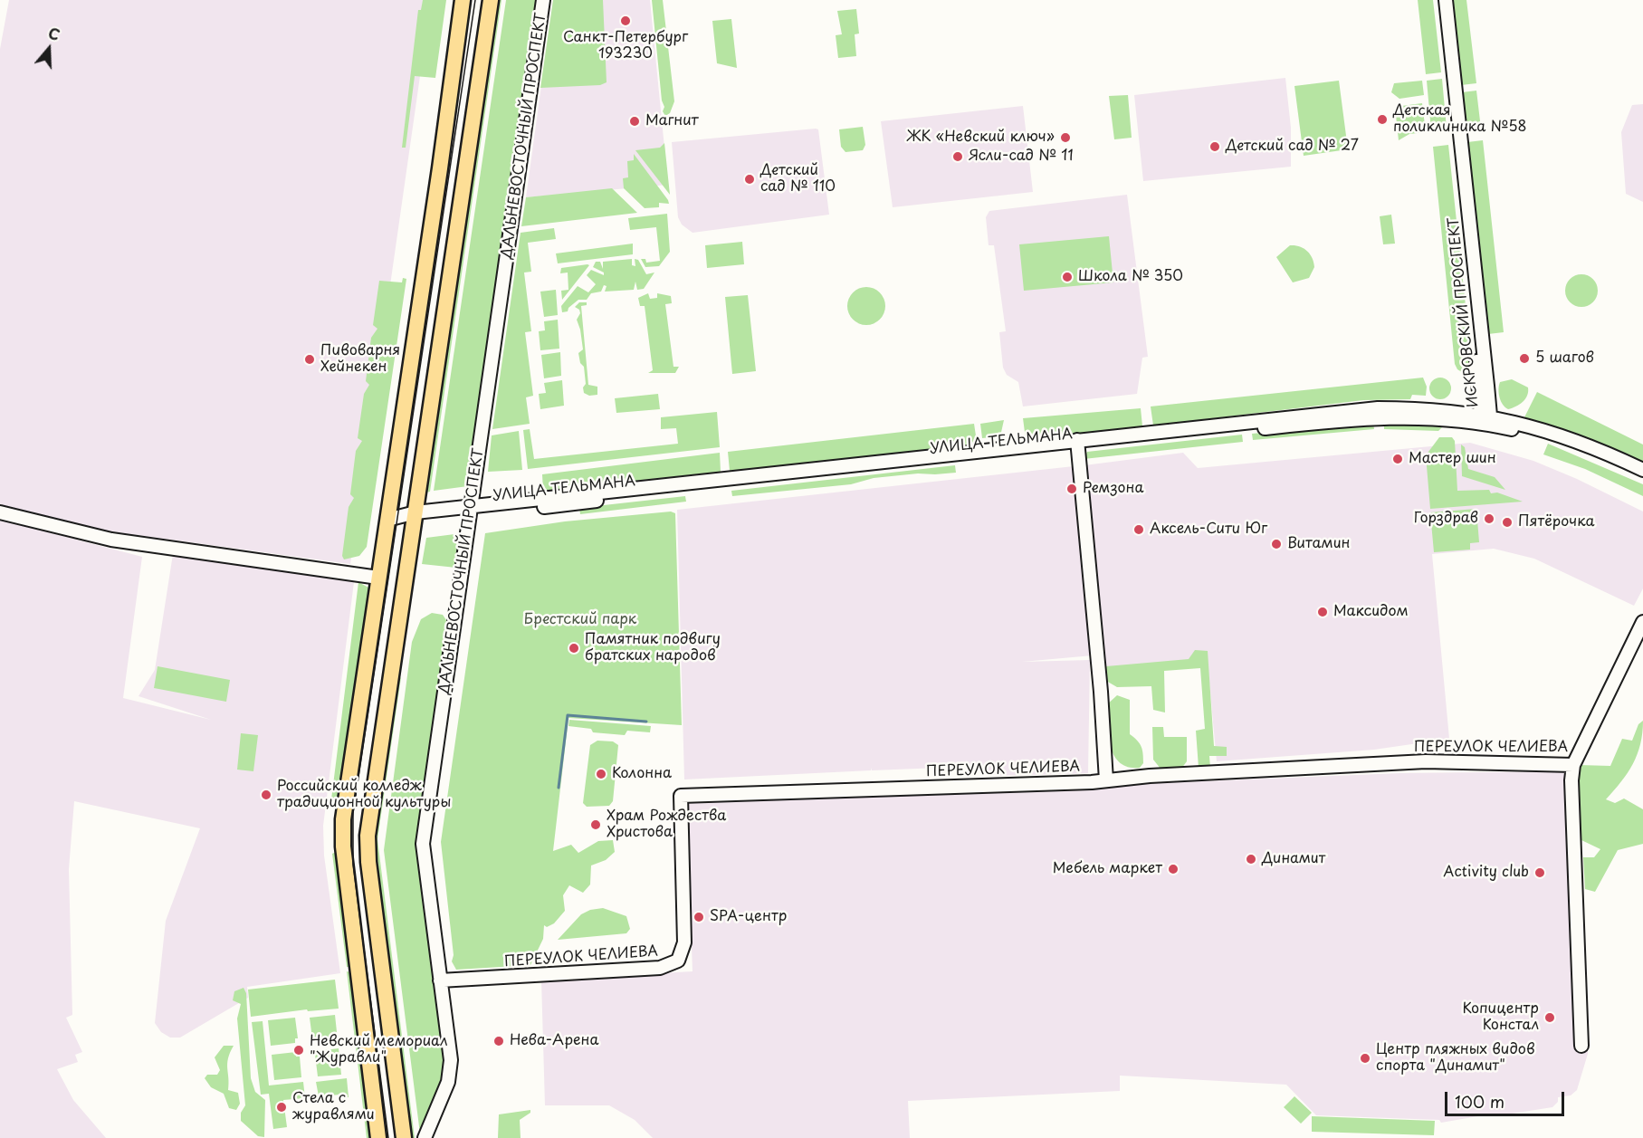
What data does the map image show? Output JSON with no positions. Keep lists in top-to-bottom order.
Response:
{
  "streets": {
    "street": [
      "ДАЛЬНЕВОСТОЧНЫЙ ПРОСПЕКТ",
      "ИСКРОВСКИЙ ПРОСПЕКТ",
      "УЛИЦА ТЕЛЬМАНА",
      "ПЕРЕУЛОК ЧЕЛИЕВА"
    ]
  },
  "crossings": [
    ["ДАЛЬНЕВОСТОЧНЫЙ ПРОСПЕКТ", "УЛИЦА ТЕЛЬМАНА"],
    ["ДАЛЬНЕВОСТОЧНЫЙ ПРОСПЕКТ", "ПЕРЕУЛОК ЧЕЛИЕВА"],
    ["ИСКРОВСКИЙ ПРОСПЕКТ", "УЛИЦА ТЕЛЬМАНА"]
  ],
  "parks": ["Брестский парк"],
  "places": [
    "Санкт-Петербург 193230",
    "Детская поликлиника №58",
    "Магнит",
    "ЖК «Невский ключ»",
    "Детский сад № 27",
    "Ясли-сад № 11",
    "Детский сад № 110",
    "Школа № 350",
    "5 шагов",
    "Пивоварня Хейнекен",
    "Мастер шин",
    "Ремзона",
    "Горздрав",
    "Пятёрочка",
    "Аксель-Сити Юг",
    "Витамин",
    "Максидом",
    "Памятник подвигу братских народов",
    "Колонна",
    "Российский колледж традиционной культуры",
    "Храм Рождества Христова",
    "Динамит",
    "Мебель маркет",
    "Activity club",
    "SPA-центр",
    "Копицентр Констал",
    "Нева-Арена",
    "Невский мемориал \"Журавли\"",
    "Центр пляжных видов спорта \"Динамит\"",
    "Стела с журавлями"
  ],
  "scale_bar": "100 m",
  "north": "top"
}
